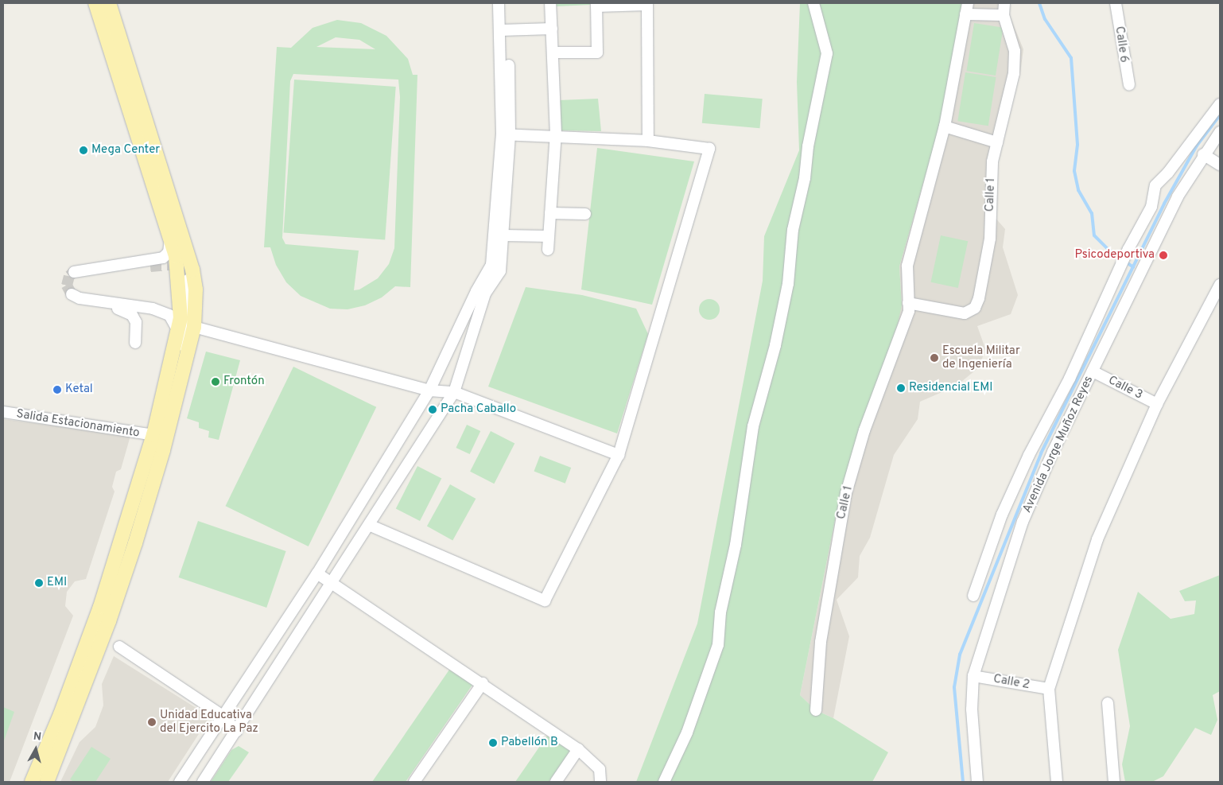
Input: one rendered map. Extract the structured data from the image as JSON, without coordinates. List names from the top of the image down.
{
  "streets": {
    "street": [
      "Calle 6",
      "Calle 1",
      "Calle 3",
      "Salida Estacionamiento",
      "Avenida Jorge Muñoz Reyes",
      "Calle 2"
    ]
  },
  "crossings": [
    ["Calle 3", "Avenida Jorge Muñoz Reyes"],
    ["Avenida Jorge Muñoz Reyes", "Calle 2"]
  ],
  "places": [
    "Mega Center",
    "Psicodeportiva",
    "Escuela Militar de Ingeniería",
    "Frontón",
    "Residencial EMI",
    "Ketal",
    "Pacha Caballo",
    "EMI",
    "Unidad Educativa del Ejercito La Paz",
    "Pabellón B"
  ],
  "north": "top"
}
